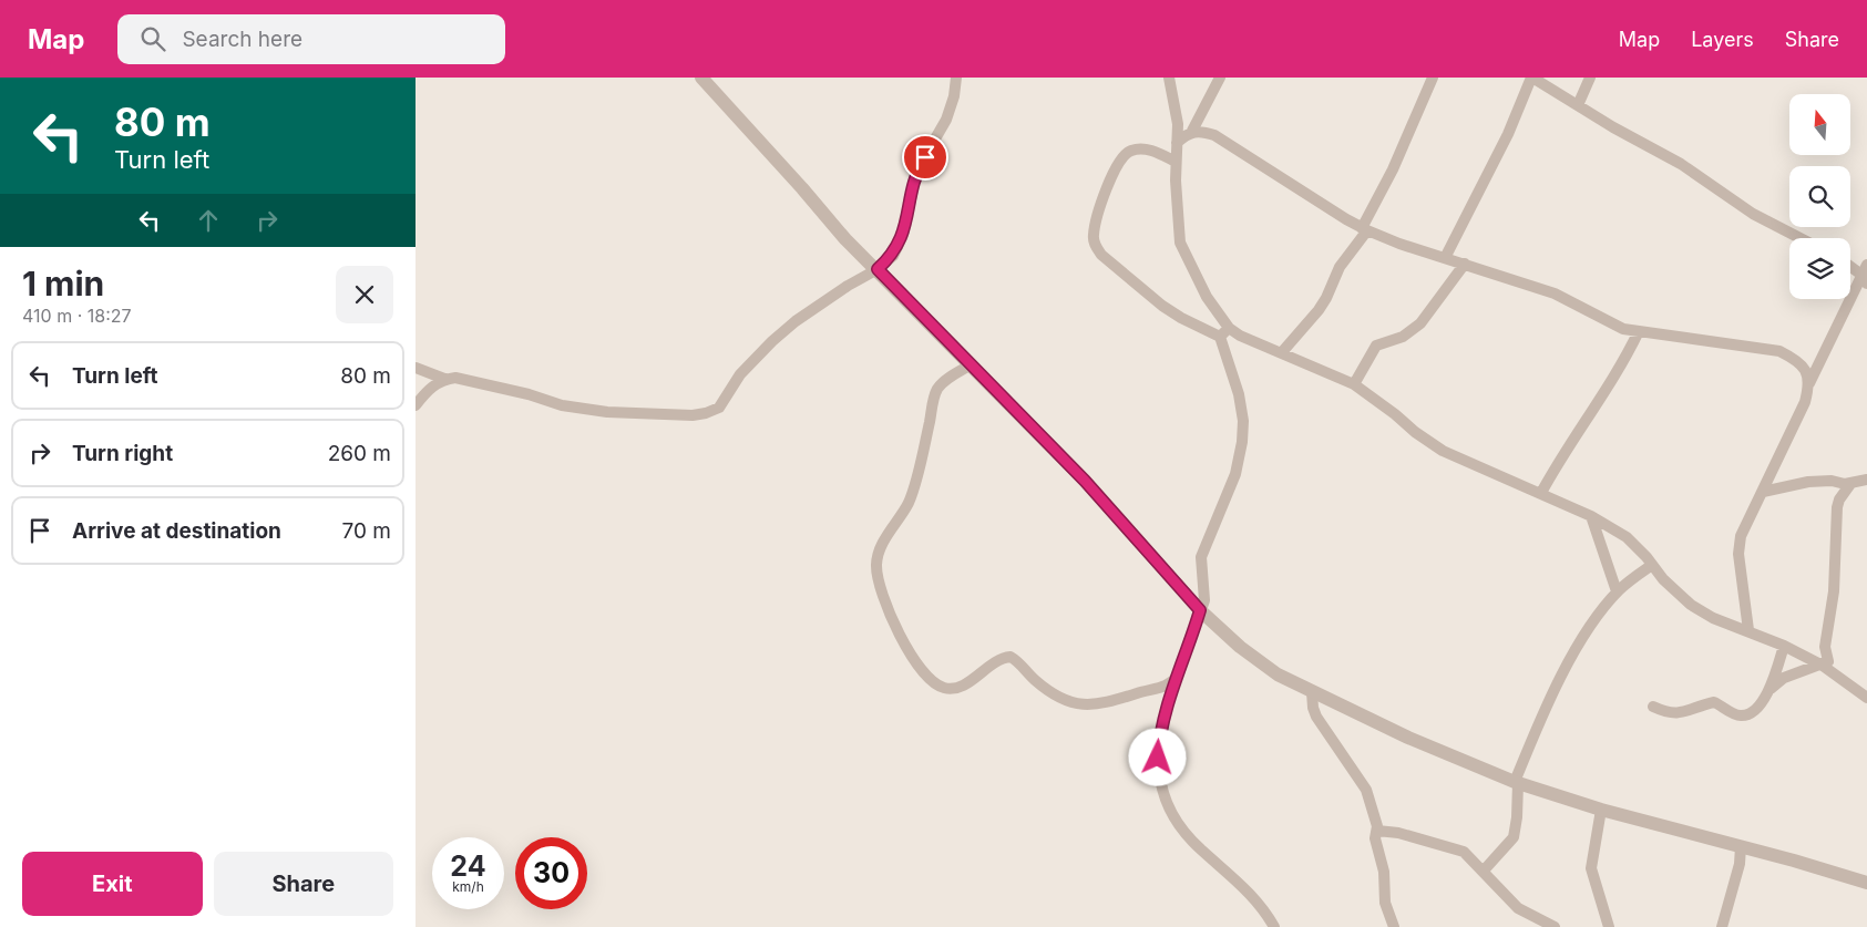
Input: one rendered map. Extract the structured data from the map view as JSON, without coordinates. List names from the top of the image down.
{
  "north": "top",
  "page": {
    "header": "Map",
    "search": "Search here",
    "nav": ["Map", "Layers", "Share"],
    "turn": ["80 m", "Turn left"],
    "heading": ["1 min", "410 m · 18:27"],
    "list": [
      {
        "name": "Turn left",
        "value": "80 m"
      },
      {
        "name": "Turn right",
        "value": "260 m"
      },
      {
        "name": "Arrive at destination",
        "value": "70 m"
      }
    ],
    "speed": "24 km/h",
    "limit": "30",
    "buttons": ["Exit", "Share"]
  }
}
